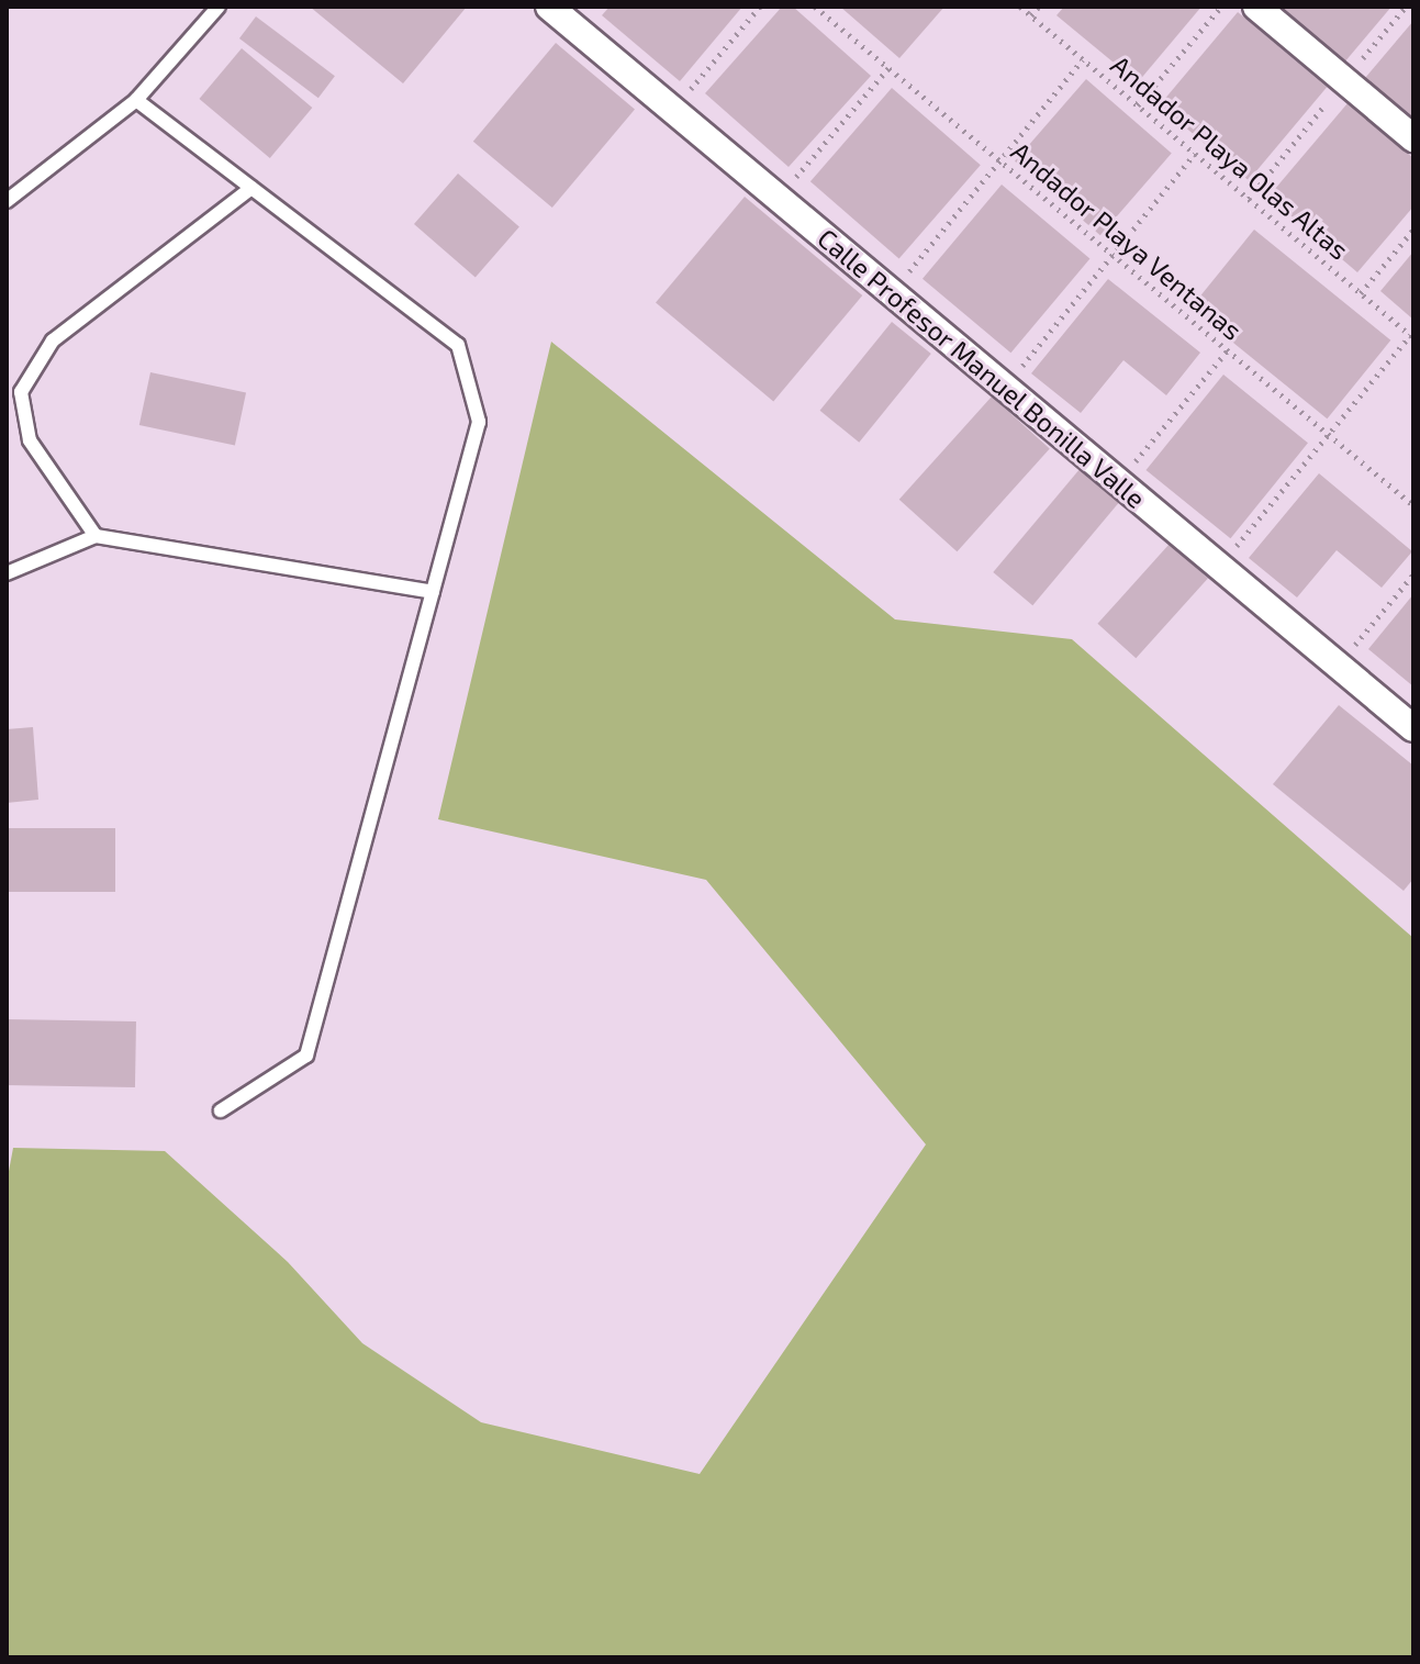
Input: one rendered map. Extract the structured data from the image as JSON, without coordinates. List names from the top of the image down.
{
  "streets": {
    "street": ["Calle Profesor Manuel Bonilla Valle"],
    "path": ["Andador Playa Olas Altas", "Andador Playa Ventanas"]
  }
}
